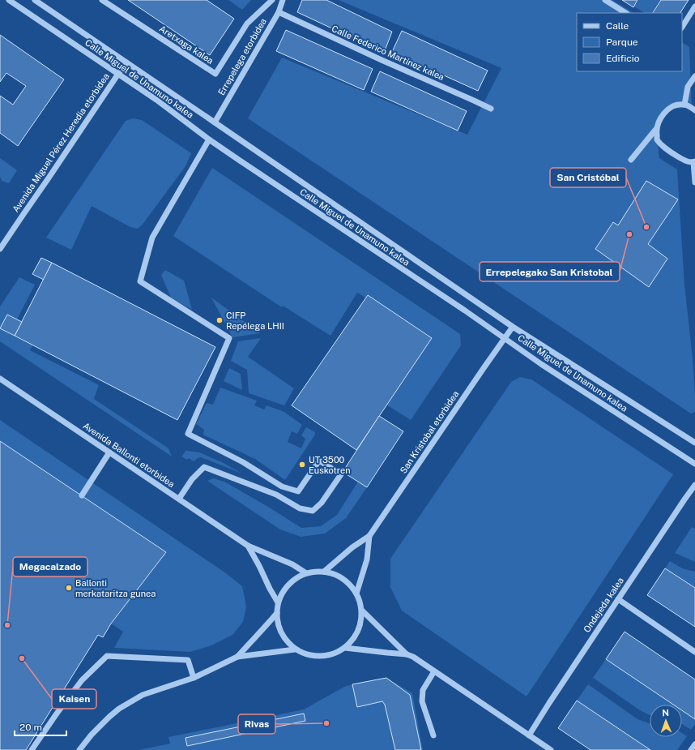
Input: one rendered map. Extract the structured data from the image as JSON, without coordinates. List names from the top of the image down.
{
  "streets": {
    "street": [
      "Aretxaga kalea",
      "Calle Federico Martínez kalea",
      "Errepelega etorbidea",
      "Calle Miguel de Unamuno kalea",
      "Avenida Miguel Pérez Heredia etorbidea",
      "San Kristobal etorbidea",
      "Avenida Ballonti etorbidea",
      "Ondejeda kalea"
    ]
  },
  "crossings": [
    ["Calle Federico Martínez kalea", "Errepelega etorbidea"],
    ["Errepelega etorbidea", "Calle Miguel de Unamuno kalea"],
    ["Calle Miguel de Unamuno kalea", "Avenida Miguel Pérez Heredia etorbidea"],
    ["Calle Miguel de Unamuno kalea", "San Kristobal etorbidea"],
    ["San Kristobal etorbidea", "Avenida Ballonti etorbidea"]
  ],
  "places": [
    "San Cristóbal",
    "Errepelegako San Kristobal",
    "CIFP Repélega LHII",
    "UT 3500 Euskotren",
    "Ballonti merkataritza gunea",
    "Megacalzado",
    "Kaisen",
    "Rivas"
  ],
  "legend": ["Calle", "Parque", "Edificio"],
  "scale_bar": "20 m",
  "north": "top"
}
